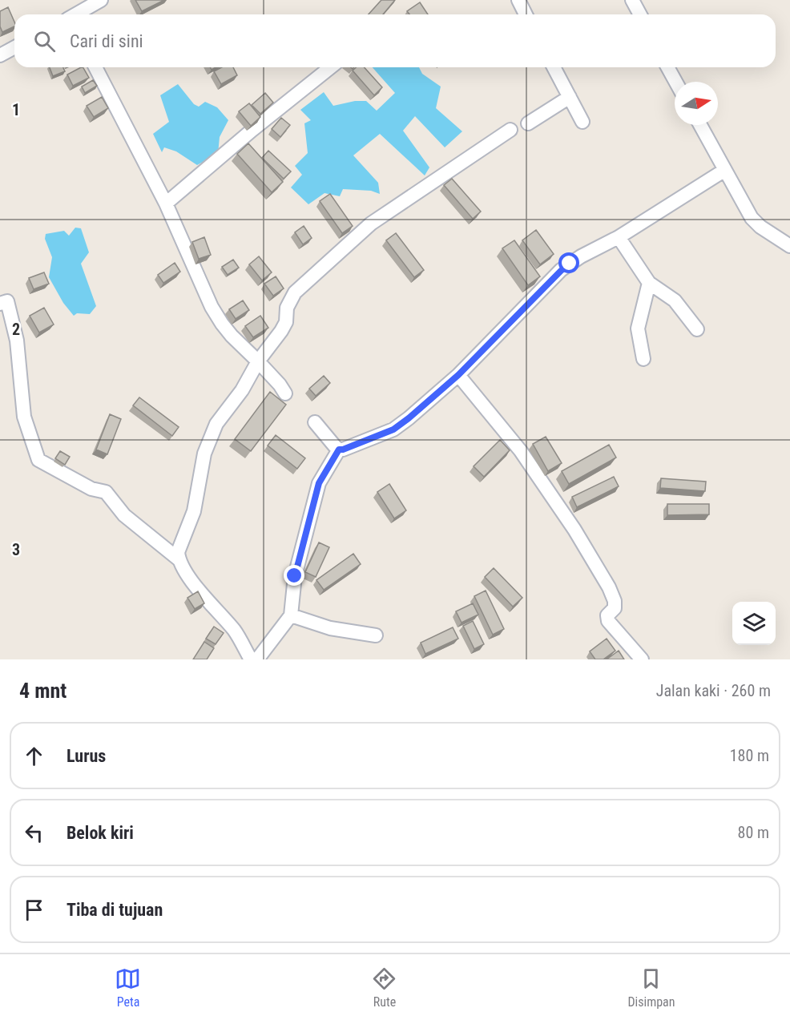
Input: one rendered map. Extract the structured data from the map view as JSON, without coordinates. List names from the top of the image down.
{
  "north": "right",
  "page": {
    "search": "Cari di sini",
    "heading": ["4 mnt", "Jalan kaki · 260 m"],
    "list": [
      ["Lurus", "180 m"],
      ["Belok kiri", "80 m"],
      "Tiba di tujuan"
    ],
    "nav": ["Peta", "Rute", "Disimpan"]
  },
  "grid": {
    "rows": ["1", "2", "3"]
  }
}
